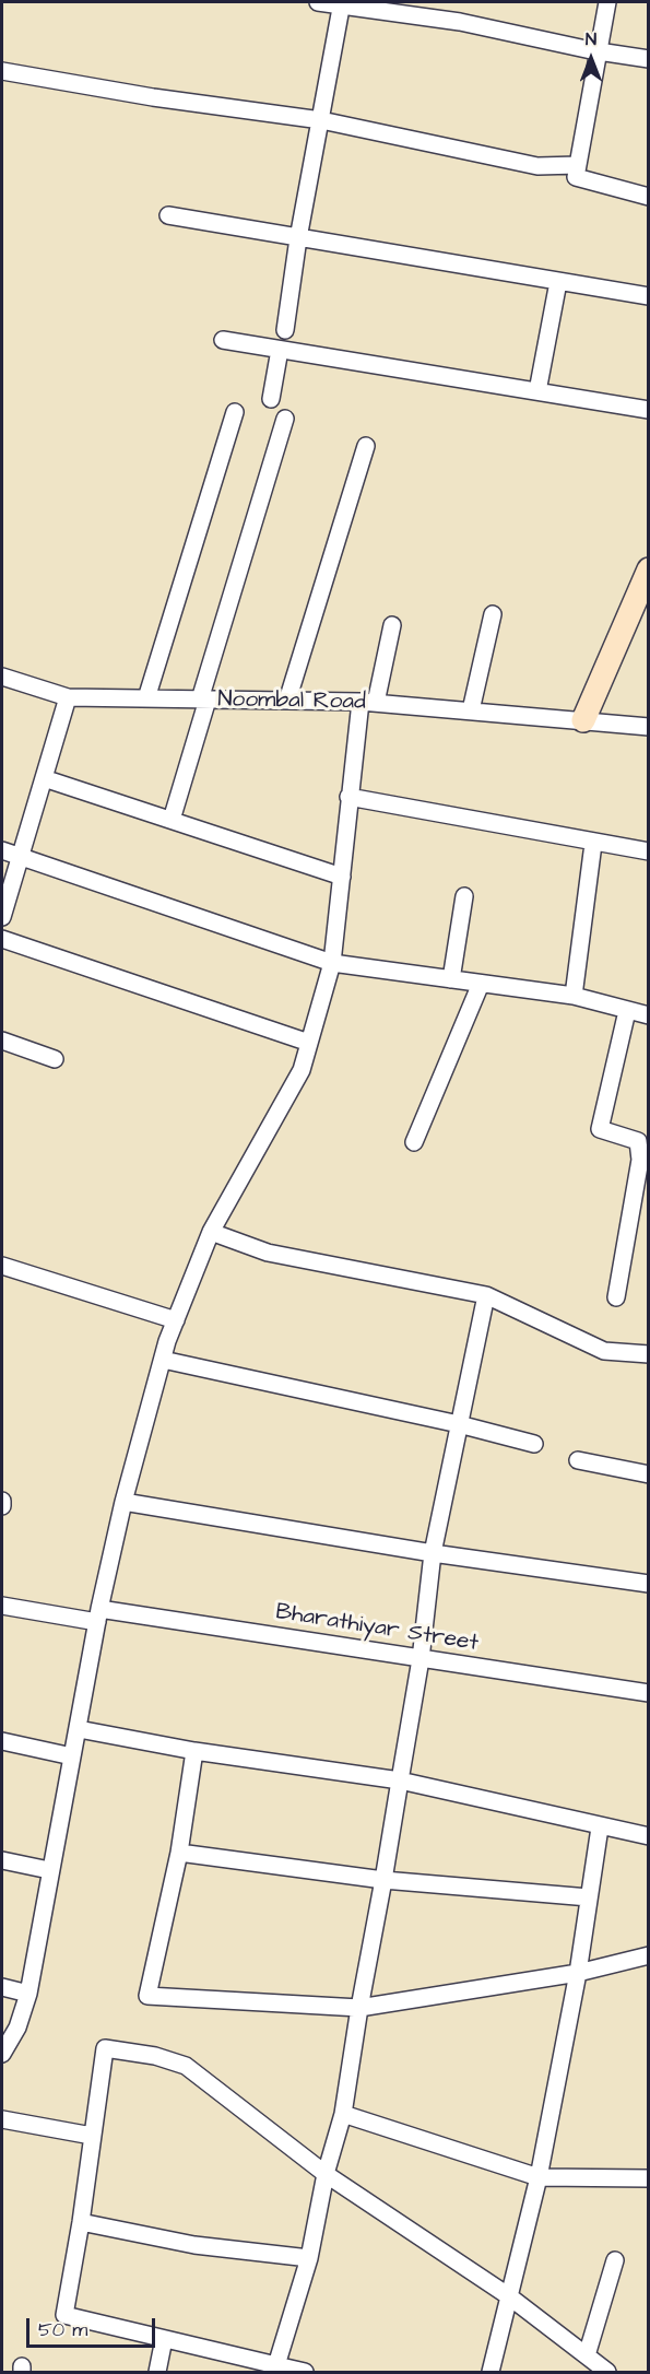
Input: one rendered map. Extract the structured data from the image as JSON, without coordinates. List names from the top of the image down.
{
  "streets": {
    "street": ["Noombal Road", "Bharathiyar Street"]
  },
  "scale_bar": "50 m",
  "north": "top"
}
